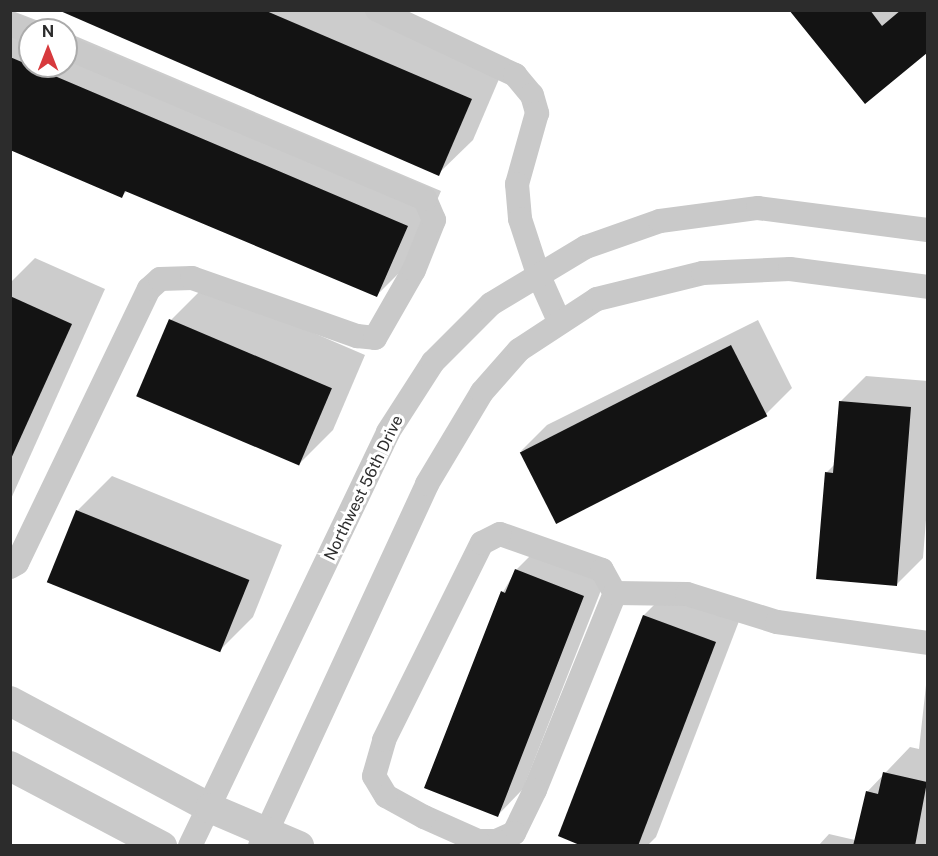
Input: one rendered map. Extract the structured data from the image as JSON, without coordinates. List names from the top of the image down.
{
  "streets": {
    "street": ["Northwest 56th Drive"]
  },
  "north": "top"
}
